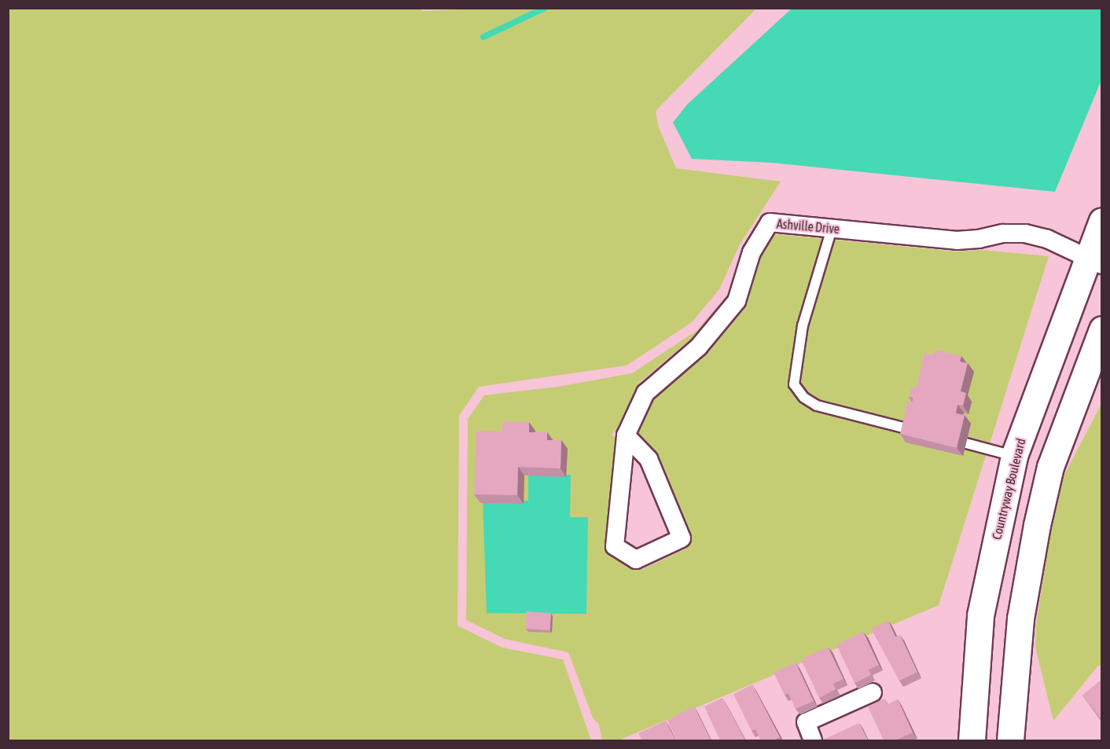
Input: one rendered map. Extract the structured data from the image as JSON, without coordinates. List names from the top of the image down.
{
  "streets": {
    "street": ["Ashville Drive", "Countryway Boulevard"]
  },
  "crossings": [
    ["Ashville Drive", "Countryway Boulevard"]
  ]
}
